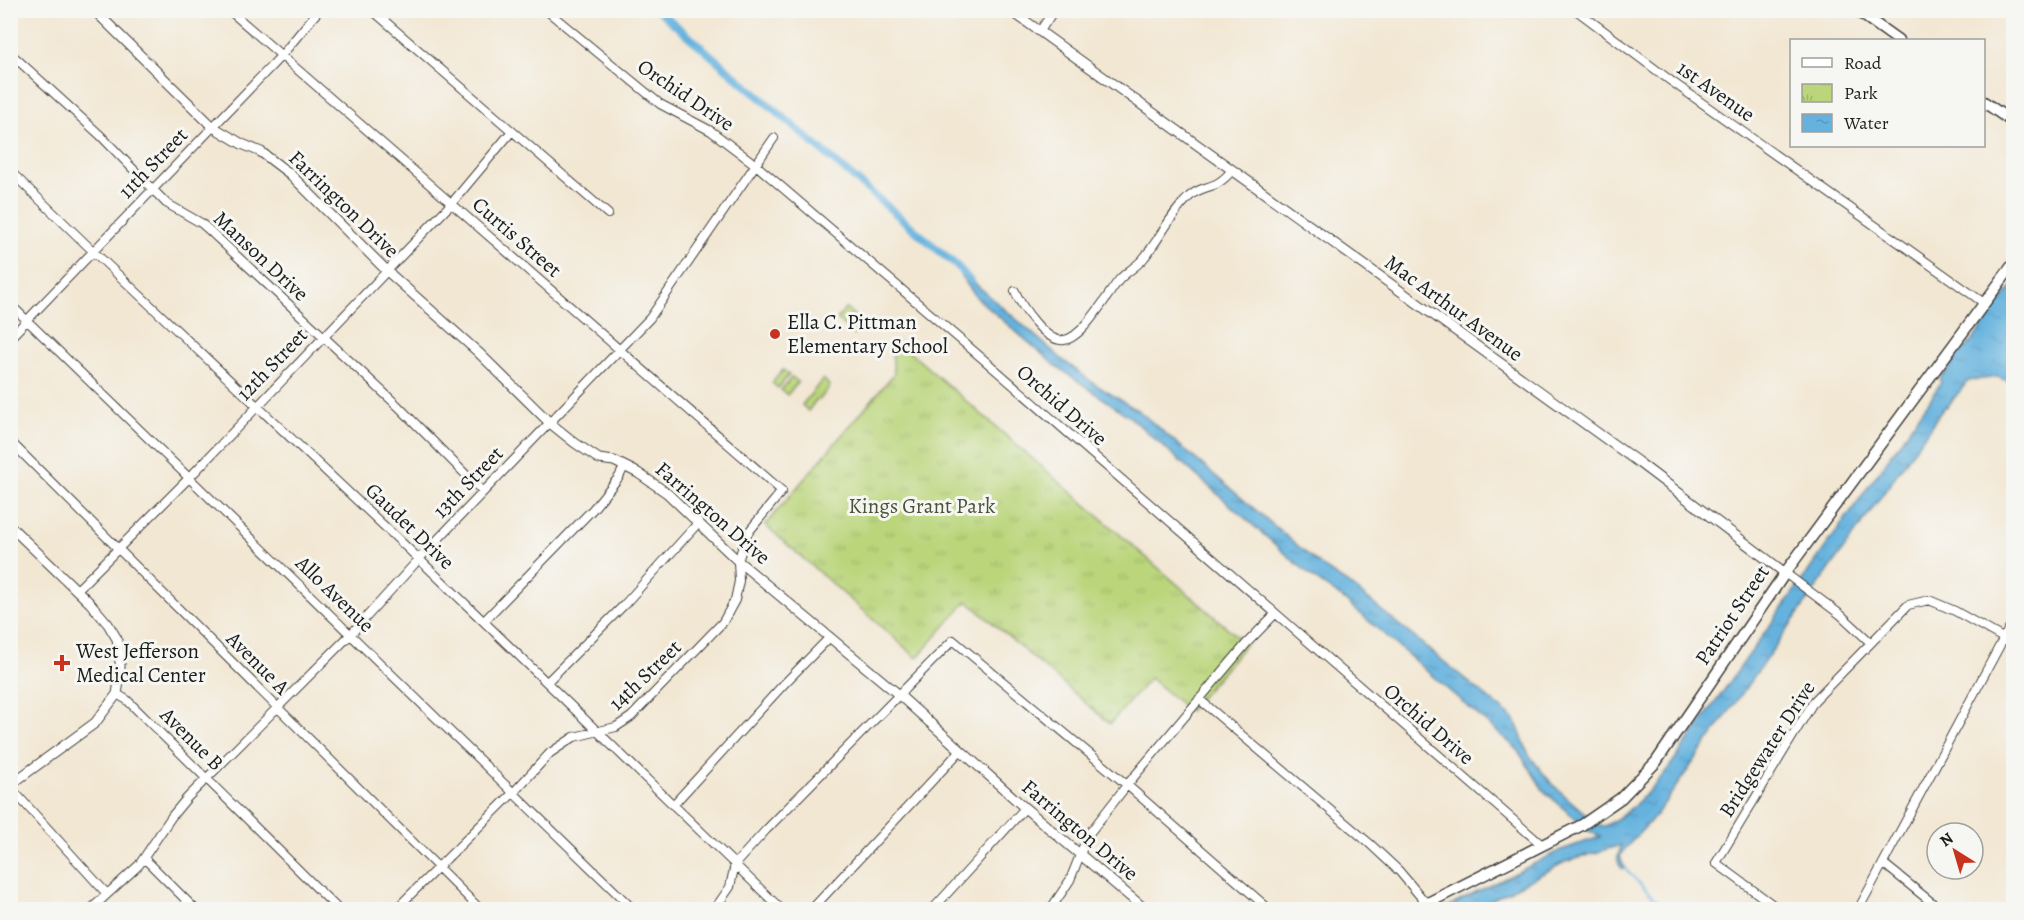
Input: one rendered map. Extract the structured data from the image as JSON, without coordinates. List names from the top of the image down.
{
  "streets": {
    "main road": ["Patriot Street"],
    "street": [
      "1st Avenue",
      "Orchid Drive",
      "11th Street",
      "Farrington Drive",
      "Curtis Street",
      "Manson Drive",
      "Mac Arthur Avenue",
      "12th Street",
      "13th Street",
      "Gaudet Drive",
      "Allo Avenue",
      "Avenue A",
      "14th Street",
      "Avenue B",
      "Bridgewater Drive"
    ]
  },
  "crossings": [
    ["1st Avenue", "Patriot Street"],
    ["Orchid Drive", "13th Street"],
    ["Orchid Drive", "Patriot Street"],
    ["11th Street", "Farrington Drive"],
    ["11th Street", "Curtis Street"],
    ["11th Street", "Manson Drive"],
    ["11th Street", "Gaudet Drive"],
    ["11th Street", "Allo Avenue"],
    ["Farrington Drive", "12th Street"],
    ["Farrington Drive", "13th Street"],
    ["Farrington Drive", "14th Street"],
    ["Curtis Street", "12th Street"],
    ["Curtis Street", "13th Street"],
    ["Curtis Street", "14th Street"],
    ["Manson Drive", "12th Street"],
    ["Manson Drive", "13th Street"],
    ["Mac Arthur Avenue", "Patriot Street"],
    ["Mac Arthur Avenue", "Bridgewater Drive"],
    ["12th Street", "Gaudet Drive"],
    ["12th Street", "Allo Avenue"],
    ["12th Street", "Avenue A"],
    ["13th Street", "Gaudet Drive"],
    ["13th Street", "Allo Avenue"],
    ["13th Street", "Avenue A"],
    ["13th Street", "Avenue B"],
    ["Gaudet Drive", "14th Street"],
    ["Allo Avenue", "14th Street"],
    ["Avenue A", "14th Street"]
  ],
  "parks": ["Kings Grant Park"],
  "places": {
    "other": ["Ella C. Pittman Elementary School"],
    "health": ["West Jefferson Medical Center"]
  },
  "legend": ["Road", "Park", "Water"],
  "north": "top left"
}
